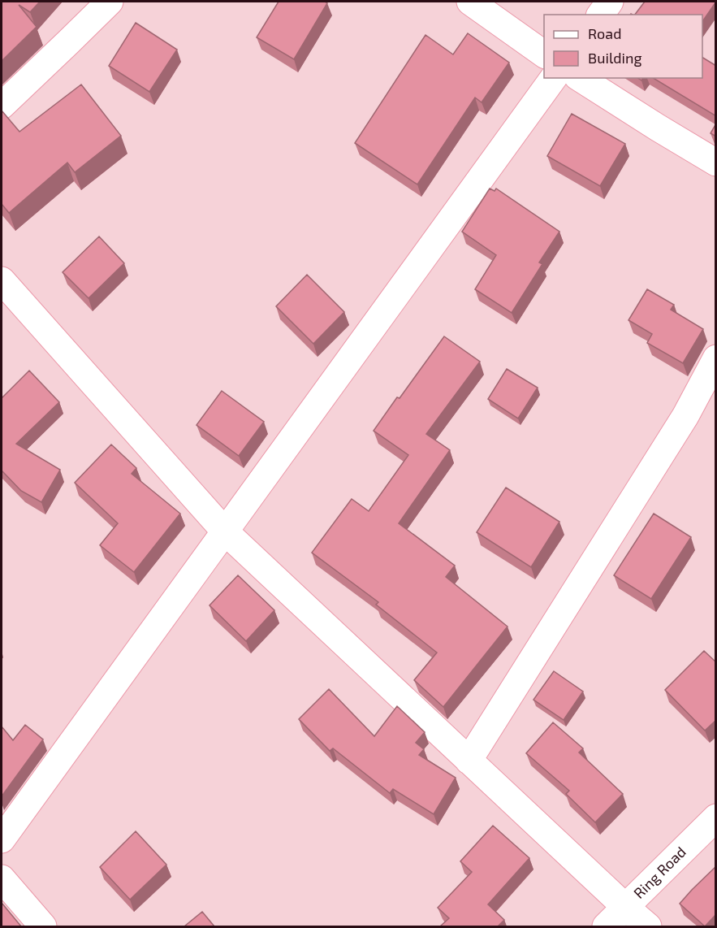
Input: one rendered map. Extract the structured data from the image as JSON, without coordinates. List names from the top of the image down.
{
  "streets": {
    "street": ["Ring Road"]
  },
  "legend": ["Road", "Building"]
}
